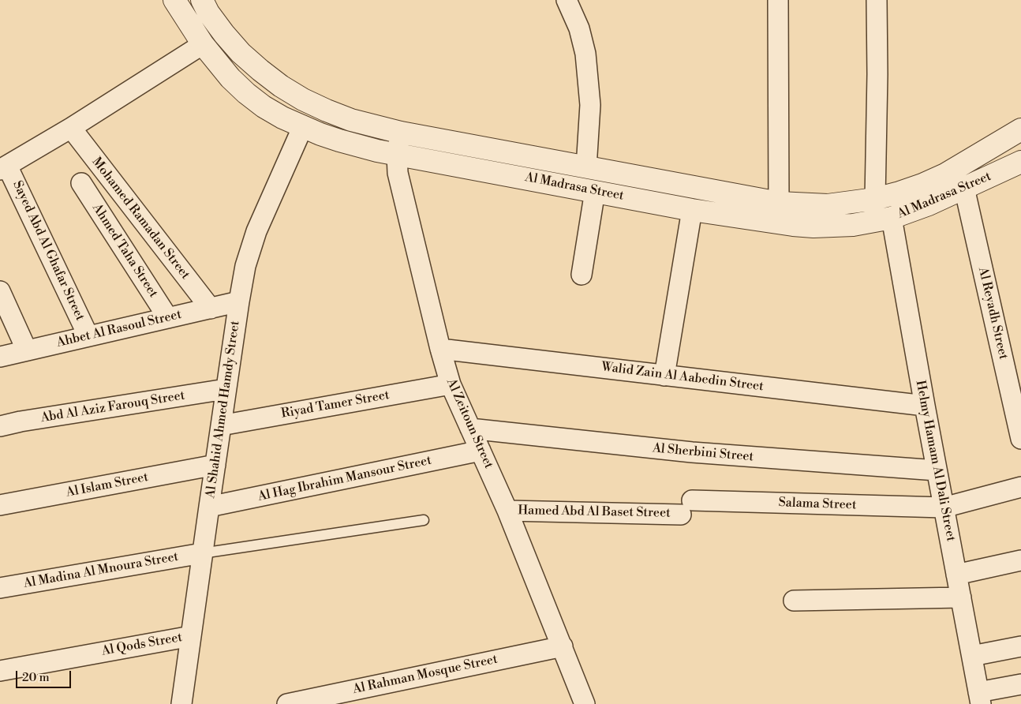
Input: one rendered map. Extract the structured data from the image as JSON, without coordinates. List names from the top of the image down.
{
  "streets": {
    "street": [
      "Al Madrasa Street",
      "Mohamed Ramadan Street",
      "Sayed Abd Al Ghafar Street",
      "Ahmed Taha Street",
      "Al Reyadh Street",
      "Ahbet Al Rasoul Street",
      "Walid Zain Al Aabedin Street",
      "Riyad Tamer Street",
      "Abd Al Aziz Farouq Street",
      "Al Shahid Ahmed Hamdy Street",
      "Al Zeitoun Street",
      "Al Sherbini Street",
      "Helmy Hamam Al Dali Street",
      "Al Hag Ibrahim Mansour Street",
      "Al Islam Street",
      "Salama Street",
      "Hamed Abd Al Baset Street",
      "Al Madina Al Mnoura Street",
      "Al Qods Street",
      "Al Rahman Mosque Street"
    ]
  },
  "crossings": [
    ["Al Madrasa Street", "Al Reyadh Street"],
    ["Al Madrasa Street", "Al Shahid Ahmed Hamdy Street"],
    ["Al Madrasa Street", "Al Zeitoun Street"],
    ["Al Madrasa Street", "Helmy Hamam Al Dali Street"],
    ["Mohamed Ramadan Street", "Ahbet Al Rasoul Street"],
    ["Sayed Abd Al Ghafar Street", "Ahbet Al Rasoul Street"],
    ["Ahmed Taha Street", "Ahbet Al Rasoul Street"],
    ["Ahbet Al Rasoul Street", "Al Shahid Ahmed Hamdy Street"],
    ["Walid Zain Al Aabedin Street", "Al Zeitoun Street"],
    ["Walid Zain Al Aabedin Street", "Helmy Hamam Al Dali Street"],
    ["Riyad Tamer Street", "Al Shahid Ahmed Hamdy Street"],
    ["Riyad Tamer Street", "Al Zeitoun Street"],
    ["Abd Al Aziz Farouq Street", "Al Shahid Ahmed Hamdy Street"],
    ["Al Shahid Ahmed Hamdy Street", "Al Hag Ibrahim Mansour Street"],
    ["Al Shahid Ahmed Hamdy Street", "Al Islam Street"],
    ["Al Shahid Ahmed Hamdy Street", "Al Madina Al Mnoura Street"],
    ["Al Shahid Ahmed Hamdy Street", "Al Qods Street"],
    ["Al Zeitoun Street", "Al Sherbini Street"],
    ["Al Zeitoun Street", "Al Hag Ibrahim Mansour Street"],
    ["Al Zeitoun Street", "Hamed Abd Al Baset Street"],
    ["Al Zeitoun Street", "Al Rahman Mosque Street"],
    ["Al Sherbini Street", "Helmy Hamam Al Dali Street"],
    ["Helmy Hamam Al Dali Street", "Salama Street"],
    ["Salama Street", "Hamed Abd Al Baset Street"]
  ],
  "scale_bar": "20 m"
}
